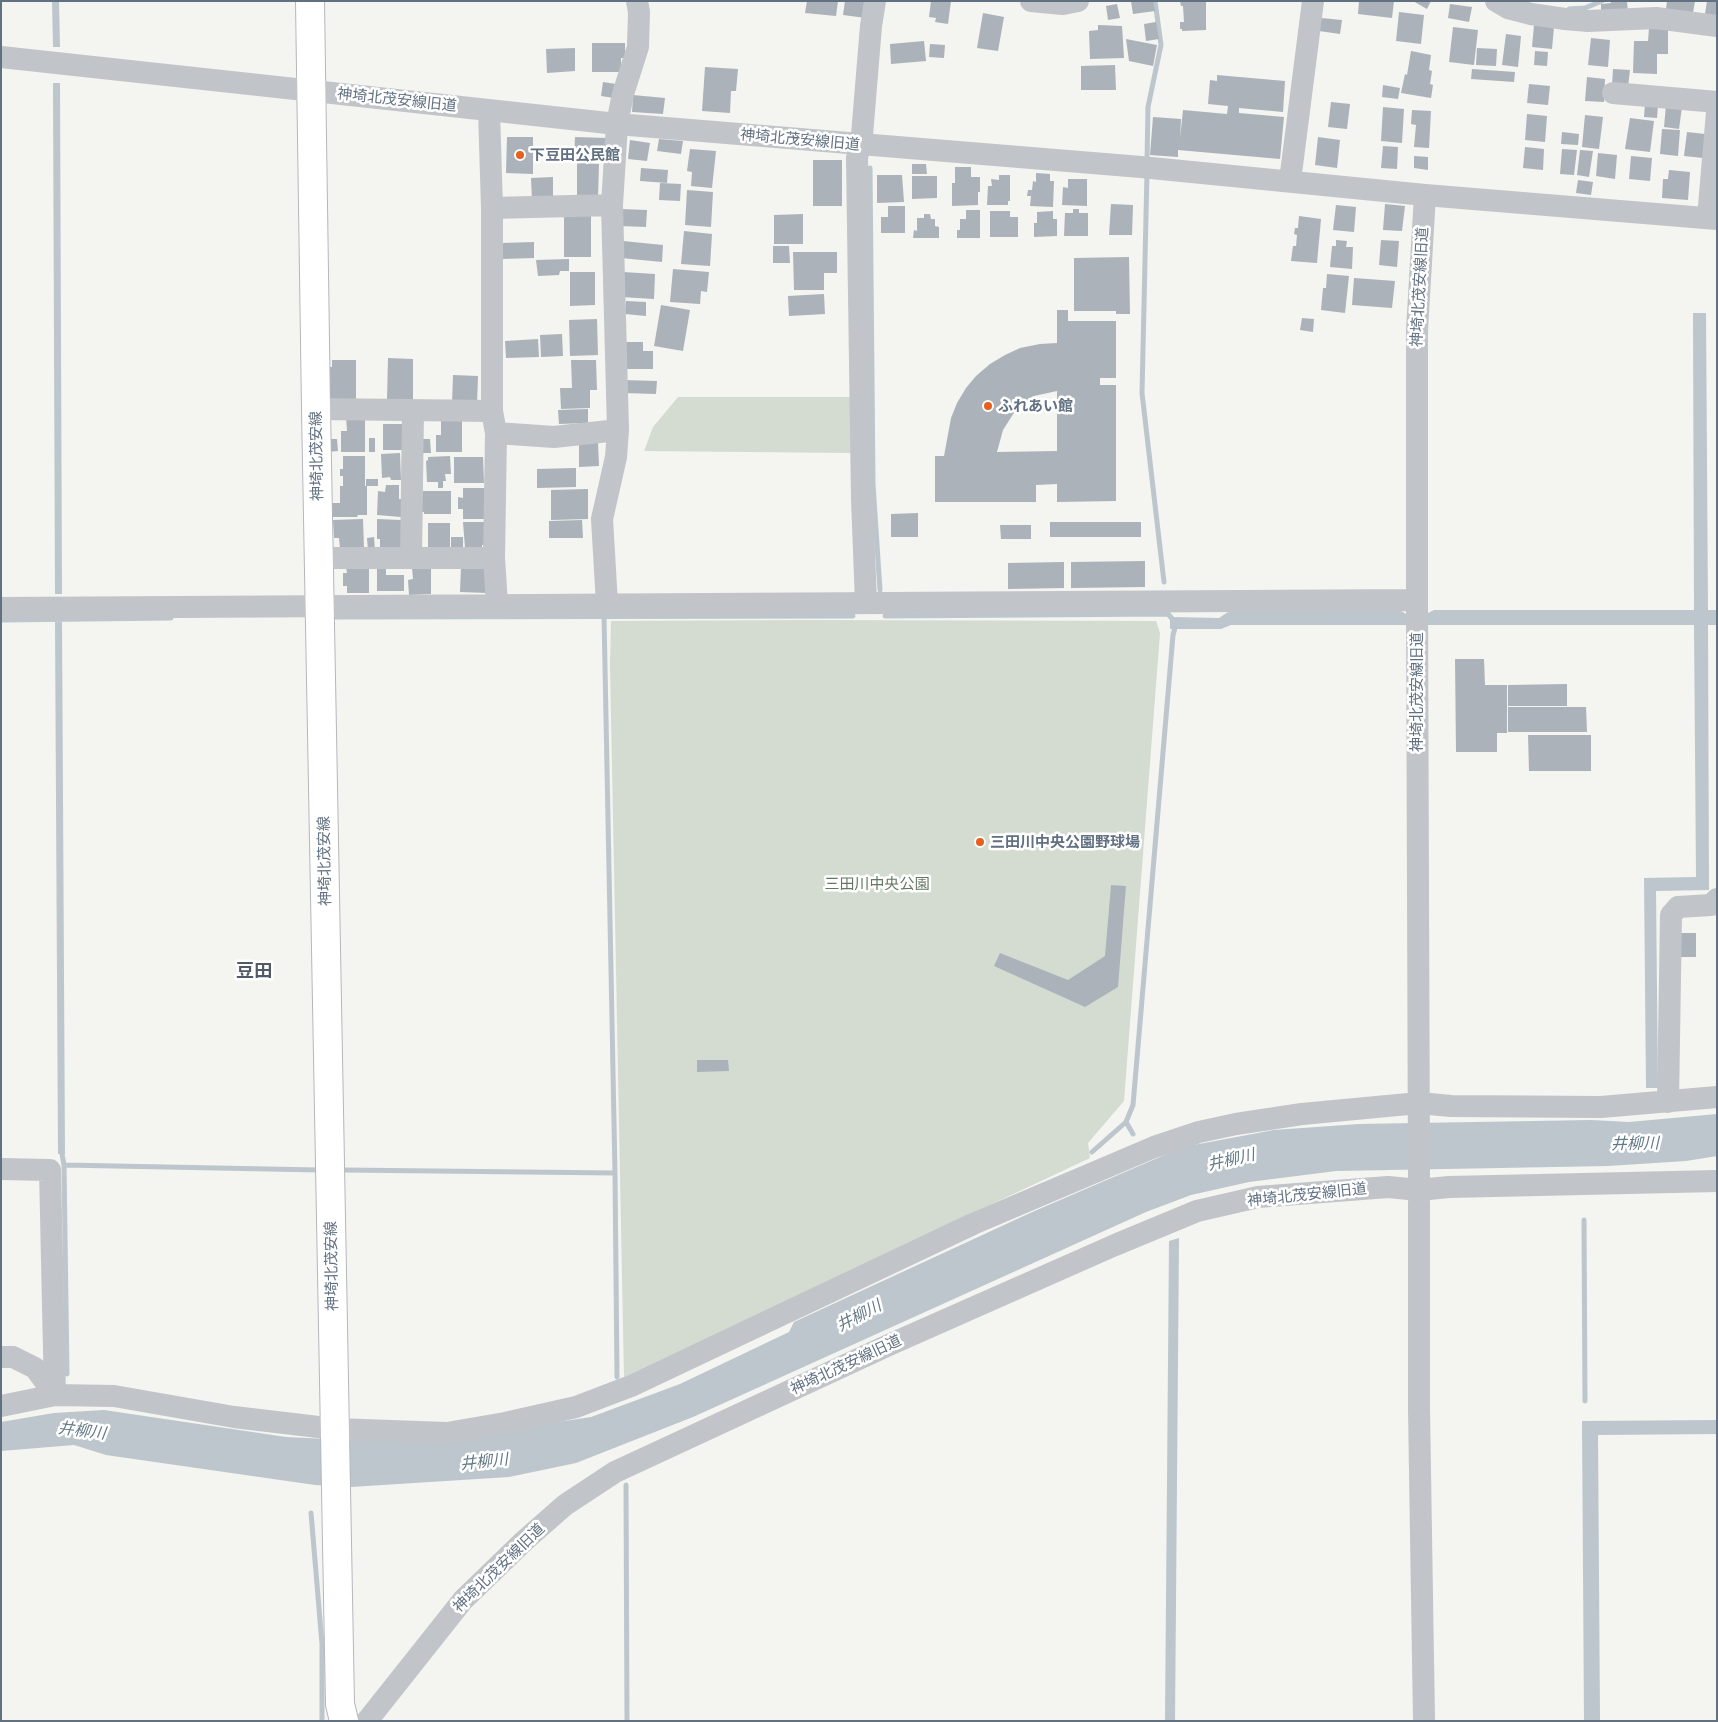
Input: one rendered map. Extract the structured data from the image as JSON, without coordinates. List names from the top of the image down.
{
  "streets": {
    "main road": ["神埼北茂安線"],
    "street": ["神埼北茂安線旧道"]
  },
  "crossings": [
    ["神埼北茂安線旧道", "神埼北茂安線"]
  ],
  "districts": ["豆田"],
  "water": ["井柳川"],
  "parks": ["三田川中央公園"],
  "places": ["下豆田公民館", "ふれあい館", "三田川中央公園野球場"]
}
